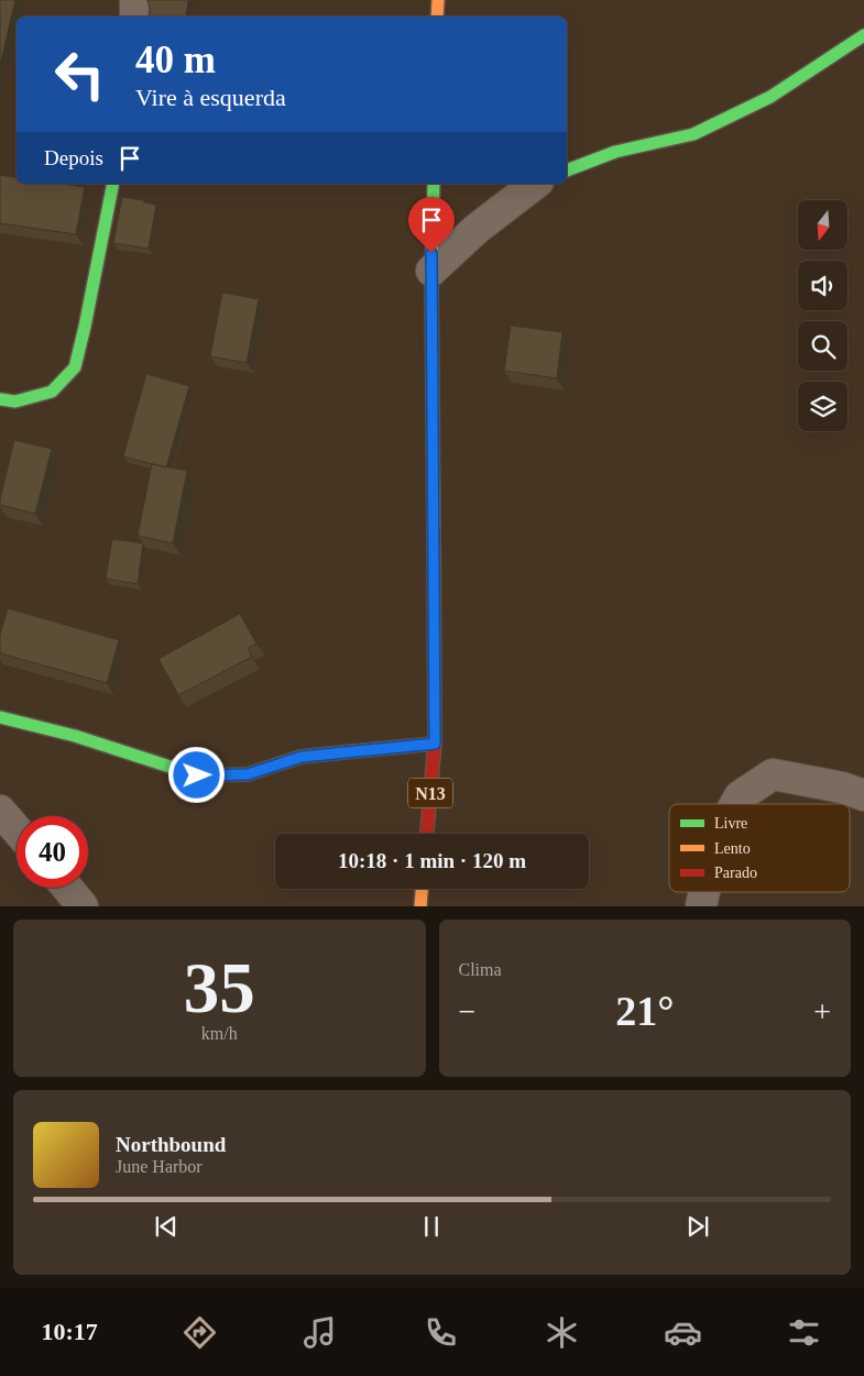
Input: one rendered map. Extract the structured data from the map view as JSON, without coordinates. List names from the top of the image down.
{
  "streets": {
    "street": ["N13"]
  },
  "legend": ["Livre", "Lento", "Parado"],
  "north": "bottom",
  "page": {
    "turn": ["40 m", "Vire à esquerda"],
    "then": "Depois",
    "limit": "40",
    "trip": "10:18 · 1 min · 120 m",
    "tile": [
      ["35", "km/h"],
      "Clima"
    ],
    "heat": ["−", "21°", "+"],
    "song": ["Northbound", "June Harbor"],
    "tabs": "10:17"
  }
}
